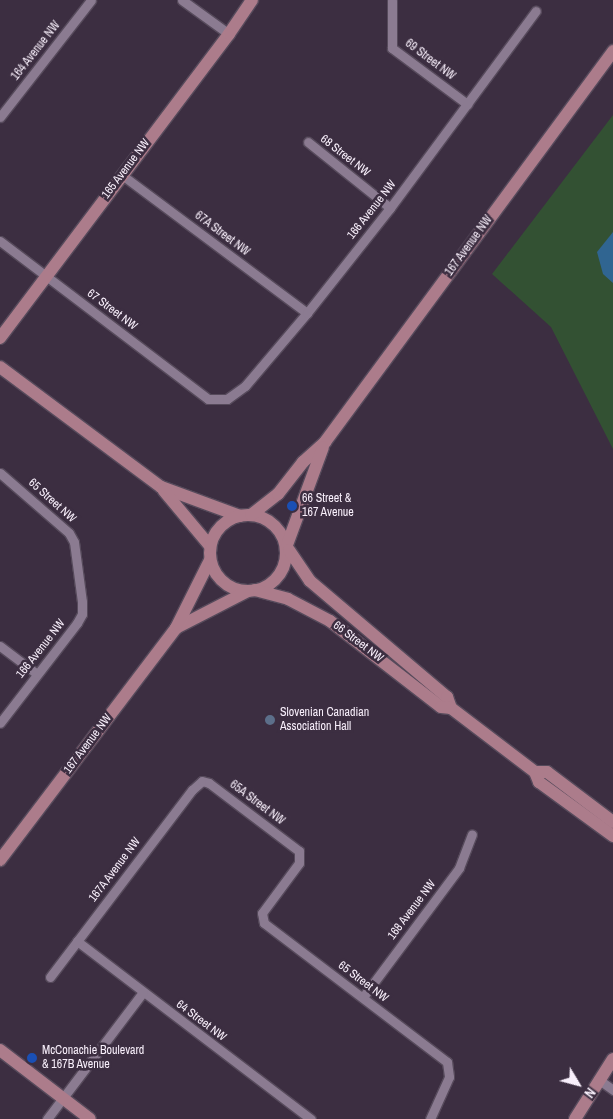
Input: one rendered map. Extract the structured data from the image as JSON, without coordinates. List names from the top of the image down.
{
  "streets": {
    "main road": ["165 Avenue NW", "167 Avenue NW", "66 Street NW"],
    "street": [
      "164 Avenue NW",
      "69 Street NW",
      "68 Street NW",
      "166 Avenue NW",
      "67A Street NW",
      "67 Street NW",
      "65 Street NW",
      "65A Street NW",
      "167A Avenue NW",
      "168 Avenue NW",
      "64 Street NW"
    ]
  },
  "crossings": [
    ["69 Street NW", "166 Avenue NW"],
    ["68 Street NW", "166 Avenue NW"],
    ["165 Avenue NW", "67A Street NW"],
    ["165 Avenue NW", "67 Street NW"],
    ["166 Avenue NW", "67A Street NW"],
    ["166 Avenue NW", "67 Street NW"],
    ["166 Avenue NW", "65 Street NW"],
    ["167 Avenue NW", "66 Street NW"],
    ["65 Street NW", "65A Street NW"],
    ["65 Street NW", "168 Avenue NW"],
    ["65A Street NW", "167A Avenue NW"],
    ["167A Avenue NW", "64 Street NW"]
  ],
  "places": ["66 Street & 167 Avenue", "Slovenian Canadian Association Hall", "McConachie Boulevard & 167B Avenue"],
  "north": "bottom right"
}
